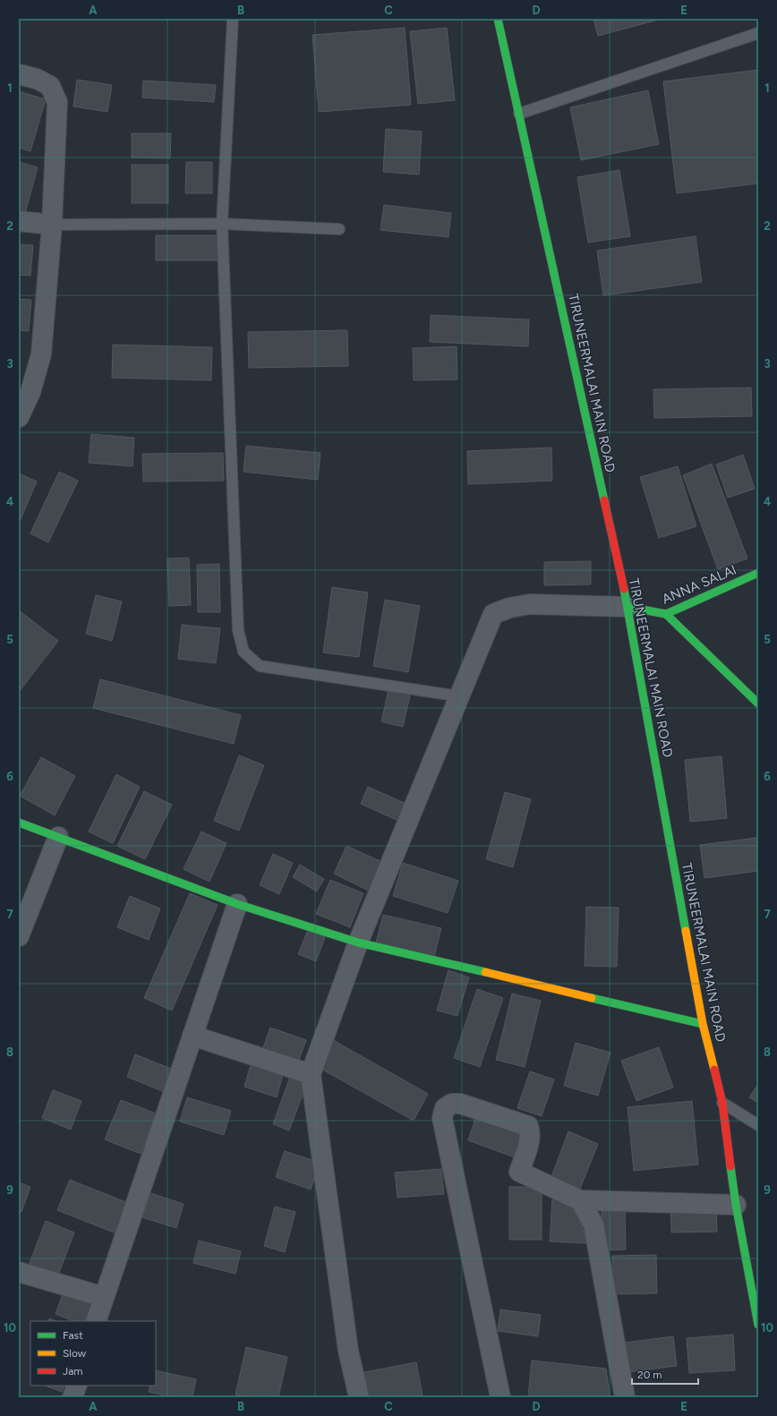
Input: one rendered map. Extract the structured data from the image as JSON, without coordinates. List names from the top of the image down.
{
  "streets": {
    "main road": ["TIRUNEERMALAI MAIN ROAD", "ANNA SALAI"]
  },
  "crossings": [
    ["TIRUNEERMALAI MAIN ROAD", "ANNA SALAI"]
  ],
  "legend": ["Fast", "Slow", "Jam"],
  "scale_bar": "20 m",
  "grid": {
    "columns": [
      "A",
      "B",
      "C",
      "D",
      "E"
    ],
    "rows": [
      "1",
      "2",
      "3",
      "4",
      "5",
      "6",
      "7",
      "8",
      "9",
      "10"
    ]
  }
}
